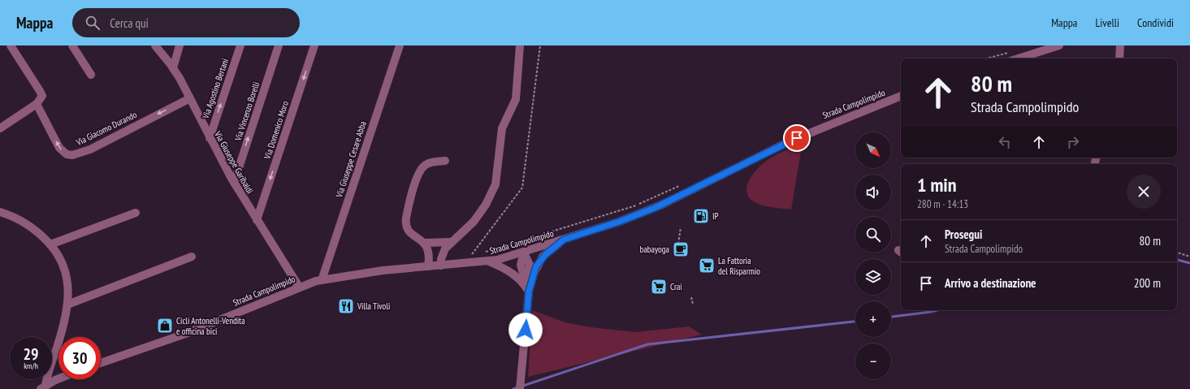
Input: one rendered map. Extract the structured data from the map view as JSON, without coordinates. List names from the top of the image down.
{
  "streets": {
    "street": [
      "Via Agostino Bertani",
      "Strada Campolimpido",
      "Via Vincenzo Borelli",
      "Via Giacomo Durando",
      "Via Domenico Moro",
      "Via Giuseppe Cesare Abba",
      "Via Giuseppe Garibaldi"
    ]
  },
  "crossings": [
    ["Via Agostino Bertani", "Via Giuseppe Garibaldi"],
    ["Strada Campolimpido", "Via Giuseppe Cesare Abba"],
    ["Strada Campolimpido", "Via Giuseppe Garibaldi"],
    ["Via Vincenzo Borelli", "Via Giuseppe Garibaldi"],
    ["Via Giacomo Durando", "Via Giuseppe Garibaldi"],
    ["Via Domenico Moro", "Via Giuseppe Garibaldi"]
  ],
  "one_way": ["Via Agostino Bertani", "Via Vincenzo Borelli", "Via Domenico Moro"],
  "places": {
    "fuel station": ["IP"],
    "cafe": ["babayoga"],
    "supermarket": ["La Fattoria del Risparmio", "Crai"],
    "restaurant": ["Villa Tivoli"],
    "shop": ["Cicli Antonelli-Vendita e officina bici"]
  },
  "north": "bottom right",
  "page": {
    "header": "Mappa",
    "search": "Cerca qui",
    "nav": ["Mappa", "Livelli", "Condividi"],
    "turn": ["80 m", "Strada Campolimpido"],
    "map_buttons": ["+", "−"],
    "heading": ["1 min", "280 m · 14:13"],
    "list": [
      {
        "name": "Prosegui",
        "note": "Strada Campolimpido",
        "value": "80 m"
      },
      {
        "name": "Arrivo a destinazione",
        "value": "200 m"
      }
    ],
    "speed": "29 km/h",
    "limit": "30"
  }
}
